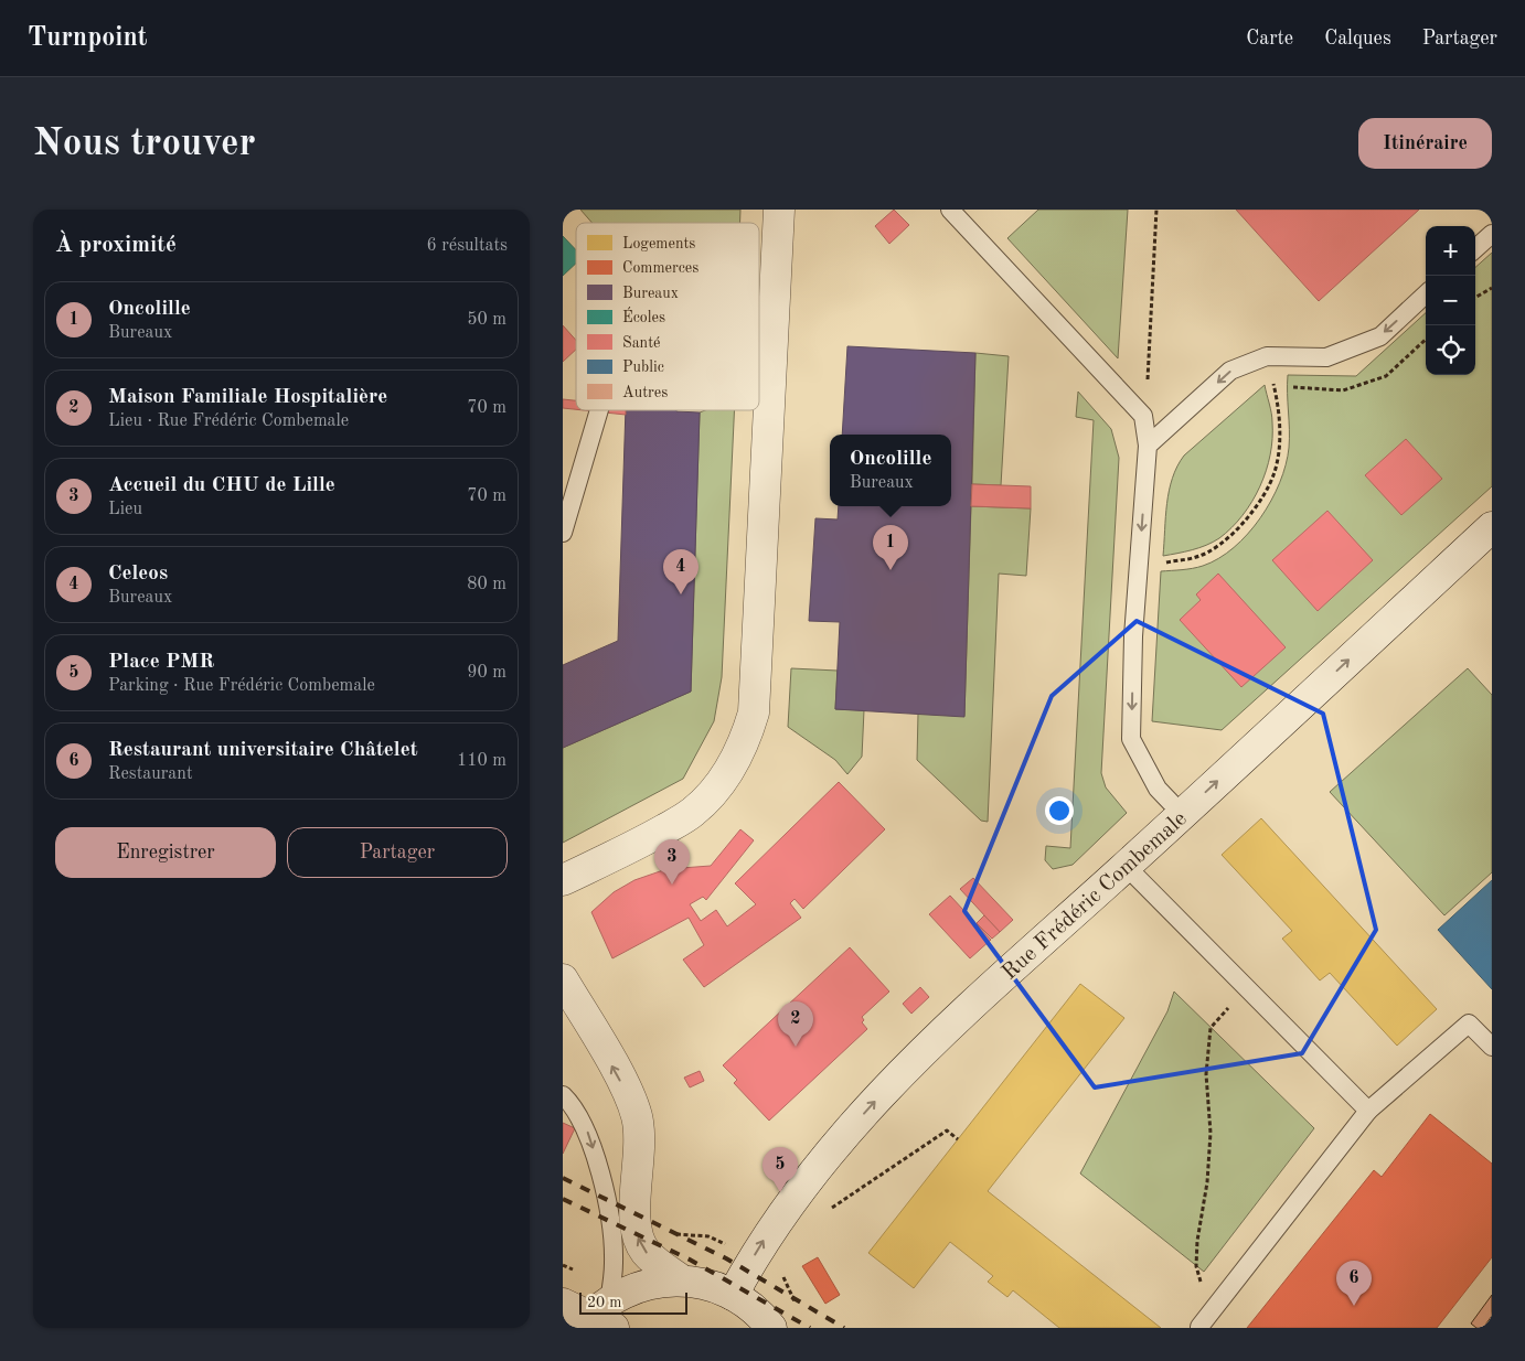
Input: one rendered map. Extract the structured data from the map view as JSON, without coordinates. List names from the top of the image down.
{
  "streets": {
    "street": ["Rue Frédéric Combemale"]
  },
  "one_way": ["Rue Frédéric Combemale"],
  "legend": [
    "Logements",
    "Commerces",
    "Bureaux",
    "Écoles",
    "Santé",
    "Public",
    "Autres"
  ],
  "scale_bar": "20 m",
  "page": {
    "header": "Turnpoint",
    "nav": ["Carte", "Calques", "Partager"],
    "buttons": [
      "Itinéraire",
      ["Enregistrer", "Partager"]
    ],
    "title": "Nous trouver",
    "heading": ["À proximité", "6 résultats"],
    "map_buttons": ["+", "−"],
    "list": [
      {
        "mark": "1",
        "name": "Oncolille",
        "note": "Bureaux",
        "value": "50 m"
      },
      {
        "mark": "2",
        "name": "Maison Familiale Hospitalière",
        "note": "Lieu · Rue Frédéric Combemale",
        "value": "70 m"
      },
      {
        "mark": "3",
        "name": "Accueil du CHU de Lille",
        "note": "Lieu",
        "value": "70 m"
      },
      {
        "mark": "4",
        "name": "Celeos",
        "note": "Bureaux",
        "value": "80 m"
      },
      {
        "mark": "5",
        "name": "Place PMR",
        "note": "Parking · Rue Frédéric Combemale",
        "value": "90 m"
      },
      {
        "mark": "6",
        "name": "Restaurant universitaire Châtelet",
        "note": "Restaurant",
        "value": "110 m"
      }
    ],
    "popup": ["Oncolille", "Bureaux"],
    "pins": [
      "1",
      "4",
      "3",
      "2",
      "5",
      "6"
    ],
    "scale": "20 m"
  }
}
